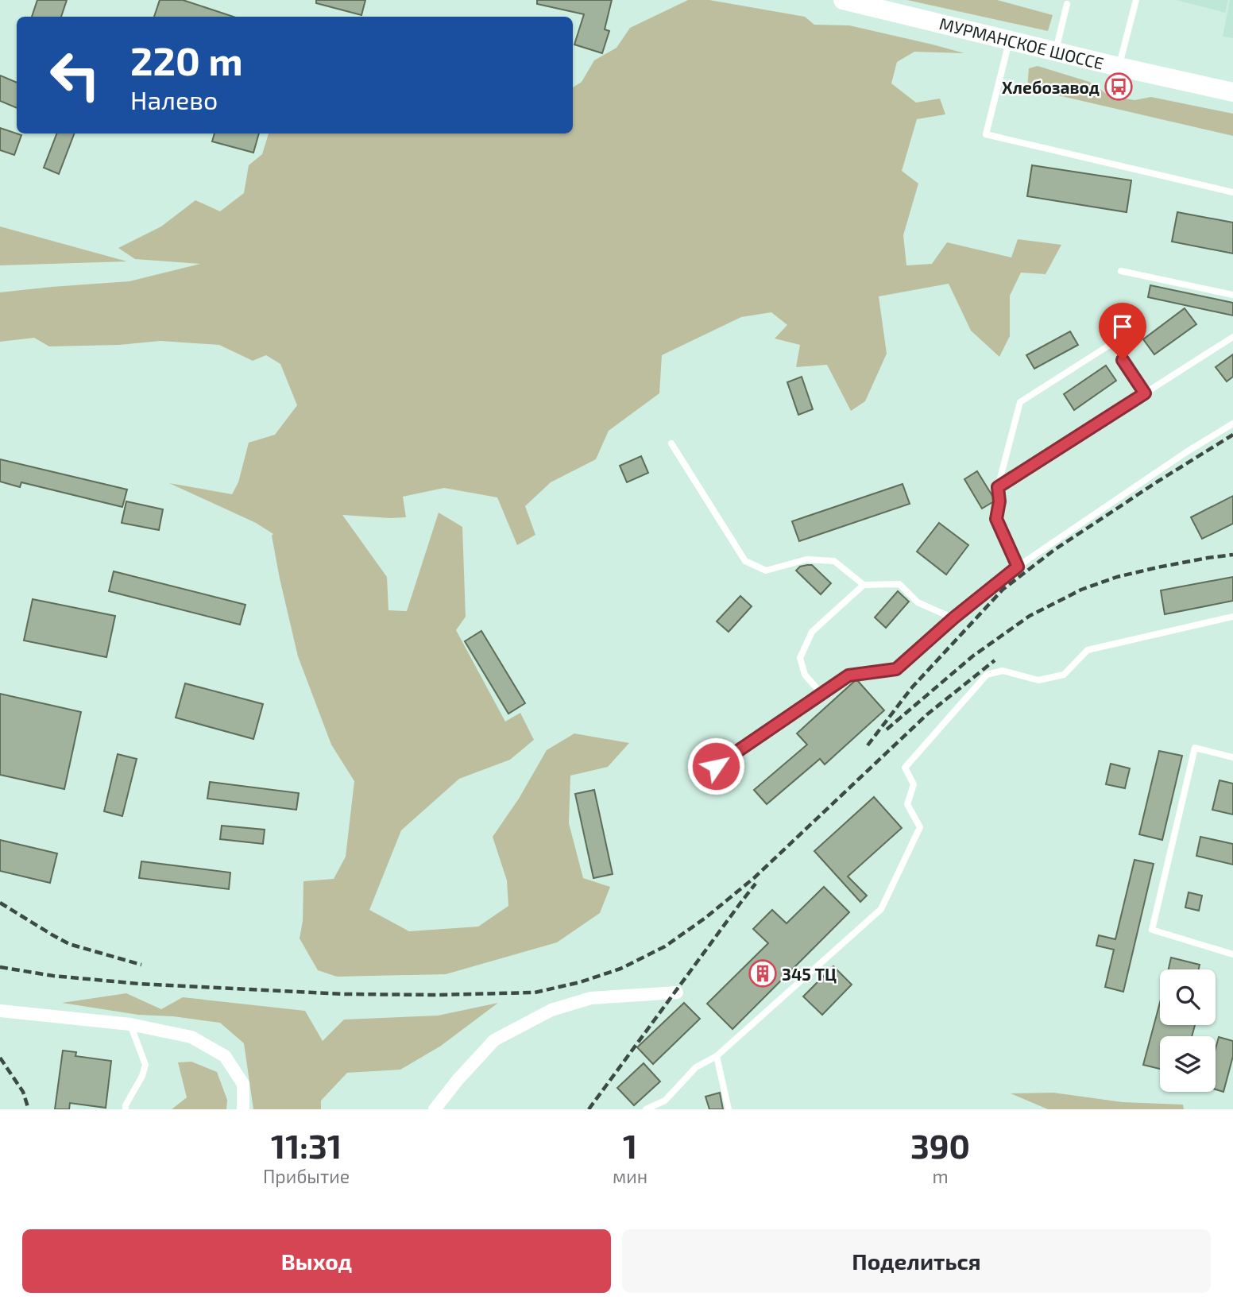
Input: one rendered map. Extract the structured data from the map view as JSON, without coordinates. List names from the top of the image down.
{
  "streets": {
    "main road": ["МУРМАНСКОЕ ШОССЕ"]
  },
  "places": {
    "bus stop": ["Хлебозавод"],
    "building": ["345 ТЦ"]
  },
  "page": {
    "turn": ["220 m", "Налево"],
    "eta": [
      "11:31",
      "Прибытие",
      "1",
      "мин",
      "390",
      "m"
    ],
    "buttons": ["Выход", "Поделиться"]
  }
}
